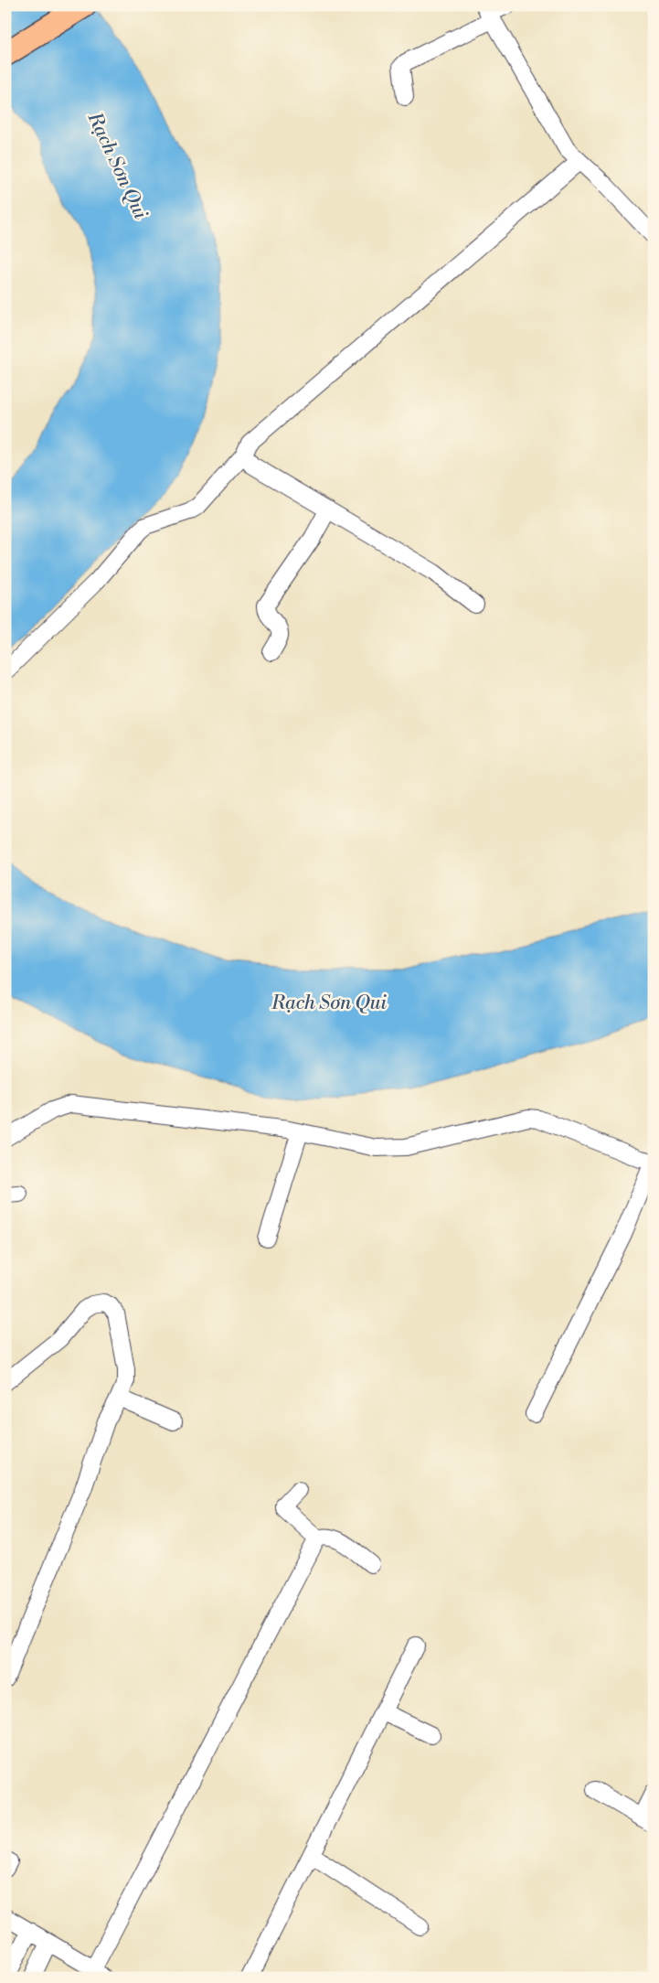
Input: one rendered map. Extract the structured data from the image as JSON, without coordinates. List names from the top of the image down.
{
  "water": ["Rạch Sơn Qui"]
}
